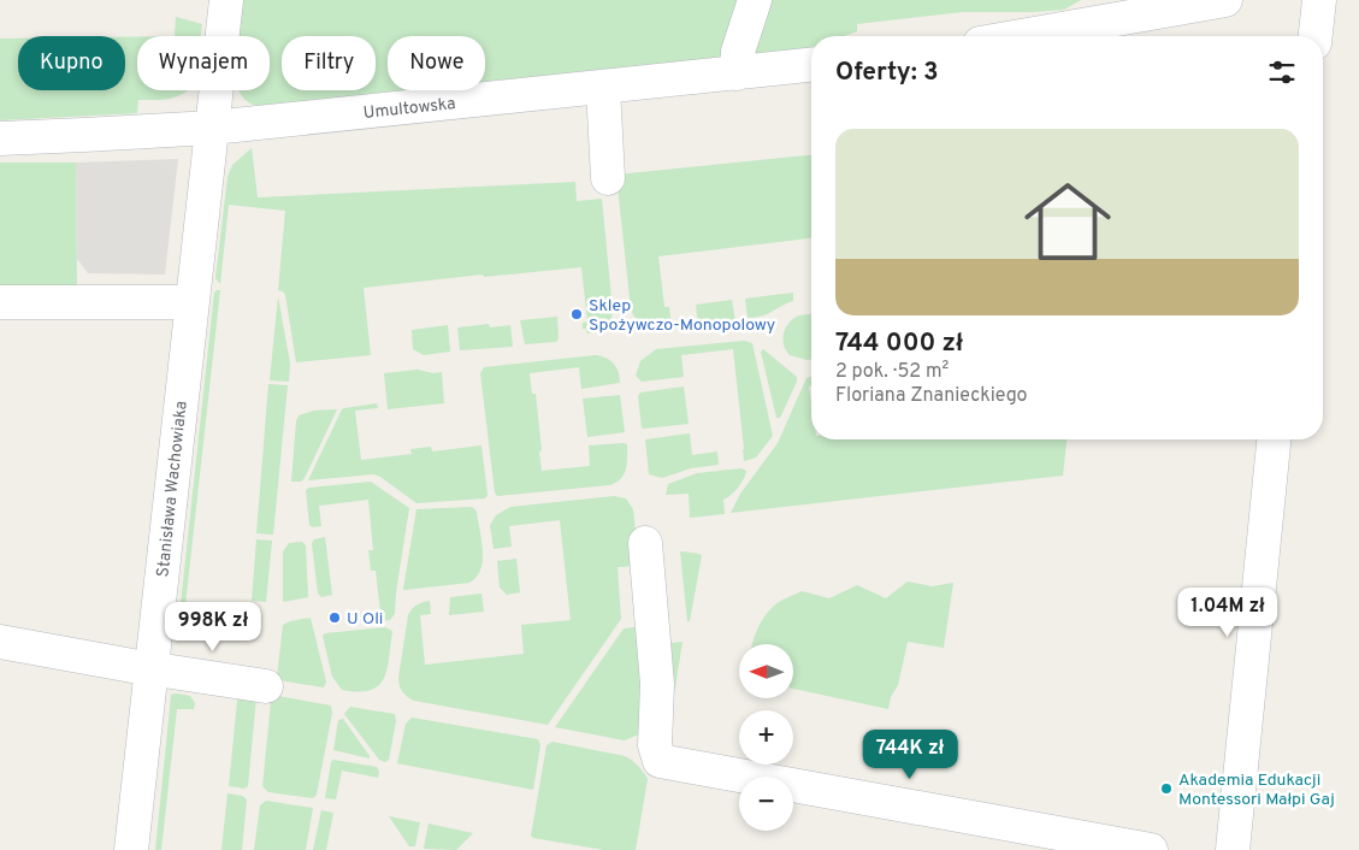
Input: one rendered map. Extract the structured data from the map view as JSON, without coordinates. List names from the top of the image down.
{
  "streets": {
    "street": ["Umultowska", "Stanisława Wachowiaka"]
  },
  "crossings": [
    ["Umultowska", "Stanisława Wachowiaka"]
  ],
  "places": ["Sklep Spożywczo-Monopolowy", "U Oli", "Akademia Edukacji Montessori Małpi Gaj"],
  "north": "left",
  "page": {
    "chip": [
      "Kupno",
      "Wynajem",
      "Filtry",
      "Nowe"
    ],
    "heading": "Oferty: 3",
    "list": [
      {
        "name": "744 000 zł",
        "note": "2 pok. · 52 m² · Floriana Znanieckiego"
      }
    ],
    "price": ["1.04M zł", "998K zł", "744K zł"],
    "map_buttons": ["+", "−"]
  }
}
